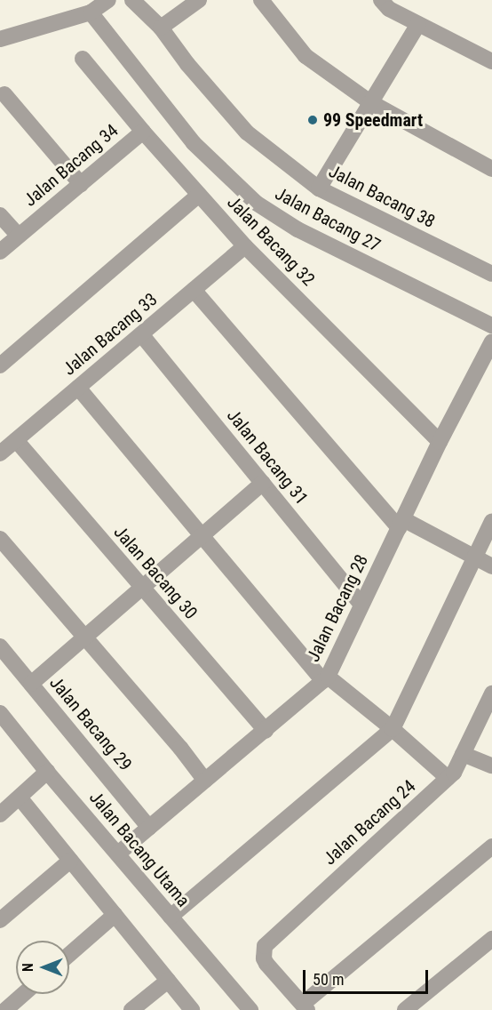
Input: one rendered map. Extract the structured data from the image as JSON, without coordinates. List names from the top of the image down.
{
  "streets": {
    "street": [
      "Jalan Bacang 34",
      "Jalan Bacang 38",
      "Jalan Bacang 27",
      "Jalan Bacang 32",
      "Jalan Bacang 33",
      "Jalan Bacang 31",
      "Jalan Bacang 30",
      "Jalan Bacang 28",
      "Jalan Bacang 29",
      "Jalan Bacang 24",
      "Jalan Bacang Utama"
    ]
  },
  "crossings": [
    ["Jalan Bacang 34", "Jalan Bacang 32"],
    ["Jalan Bacang 32", "Jalan Bacang 33"],
    ["Jalan Bacang 32", "Jalan Bacang 28"],
    ["Jalan Bacang 33", "Jalan Bacang 31"],
    ["Jalan Bacang 33", "Jalan Bacang 30"],
    ["Jalan Bacang 31", "Jalan Bacang 28"],
    ["Jalan Bacang 30", "Jalan Bacang 28"],
    ["Jalan Bacang 28", "Jalan Bacang 29"],
    ["Jalan Bacang 28", "Jalan Bacang Utama"]
  ],
  "places": ["99 Speedmart"],
  "scale_bar": "50 m",
  "north": "left"
}
